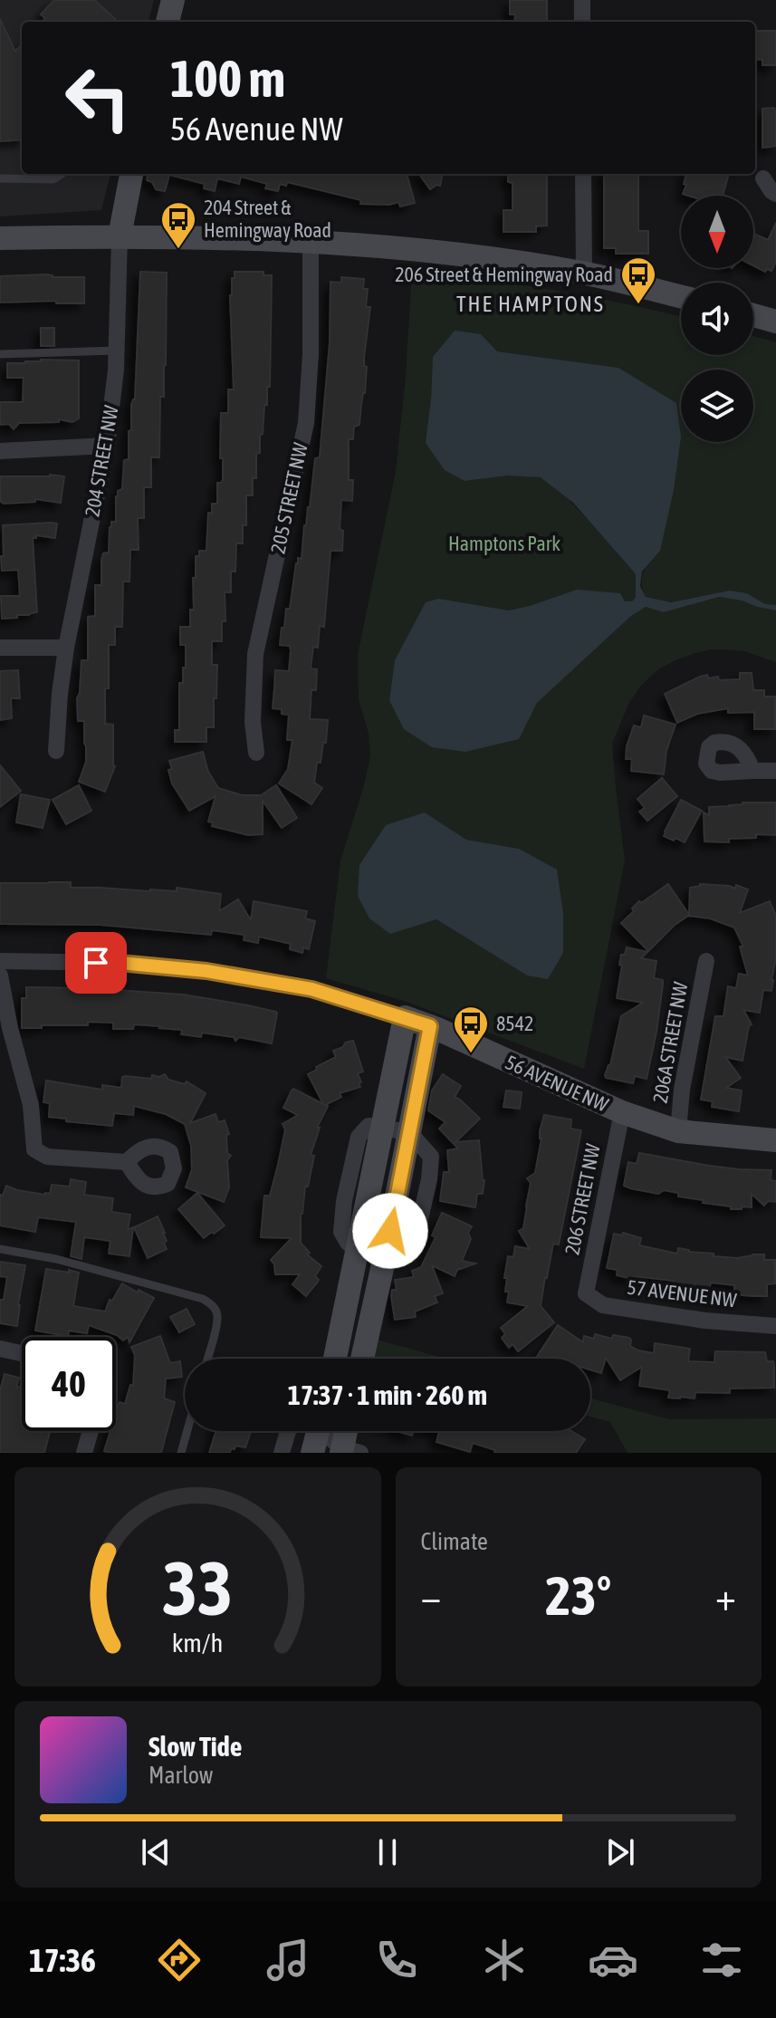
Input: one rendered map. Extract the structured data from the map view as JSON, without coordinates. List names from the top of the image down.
{
  "streets": {
    "street": [
      "204 STREET NW",
      "205 STREET NW",
      "206A STREET NW",
      "56 AVENUE NW",
      "206 STREET NW",
      "57 AVENUE NW"
    ]
  },
  "crossings": [
    ["206A STREET NW", "56 AVENUE NW"],
    ["56 AVENUE NW", "206 STREET NW"],
    ["206 STREET NW", "57 AVENUE NW"]
  ],
  "districts": ["THE HAMPTONS"],
  "parks": ["Hamptons Park"],
  "places": {
    "bus stop": ["204 Street & Hemingway Road", "206 Street & Hemingway Road", "8542"]
  },
  "north": "bottom",
  "page": {
    "turn": ["100 m", "56 Avenue NW"],
    "limit": "40",
    "trip": "17:37 · 1 min · 260 m",
    "tile": "Climate",
    "heat": ["−", "23°", "+"],
    "song": ["Slow Tide", "Marlow"],
    "tabs": "17:36",
    "gauge": ["33", "km/h"]
  }
}
